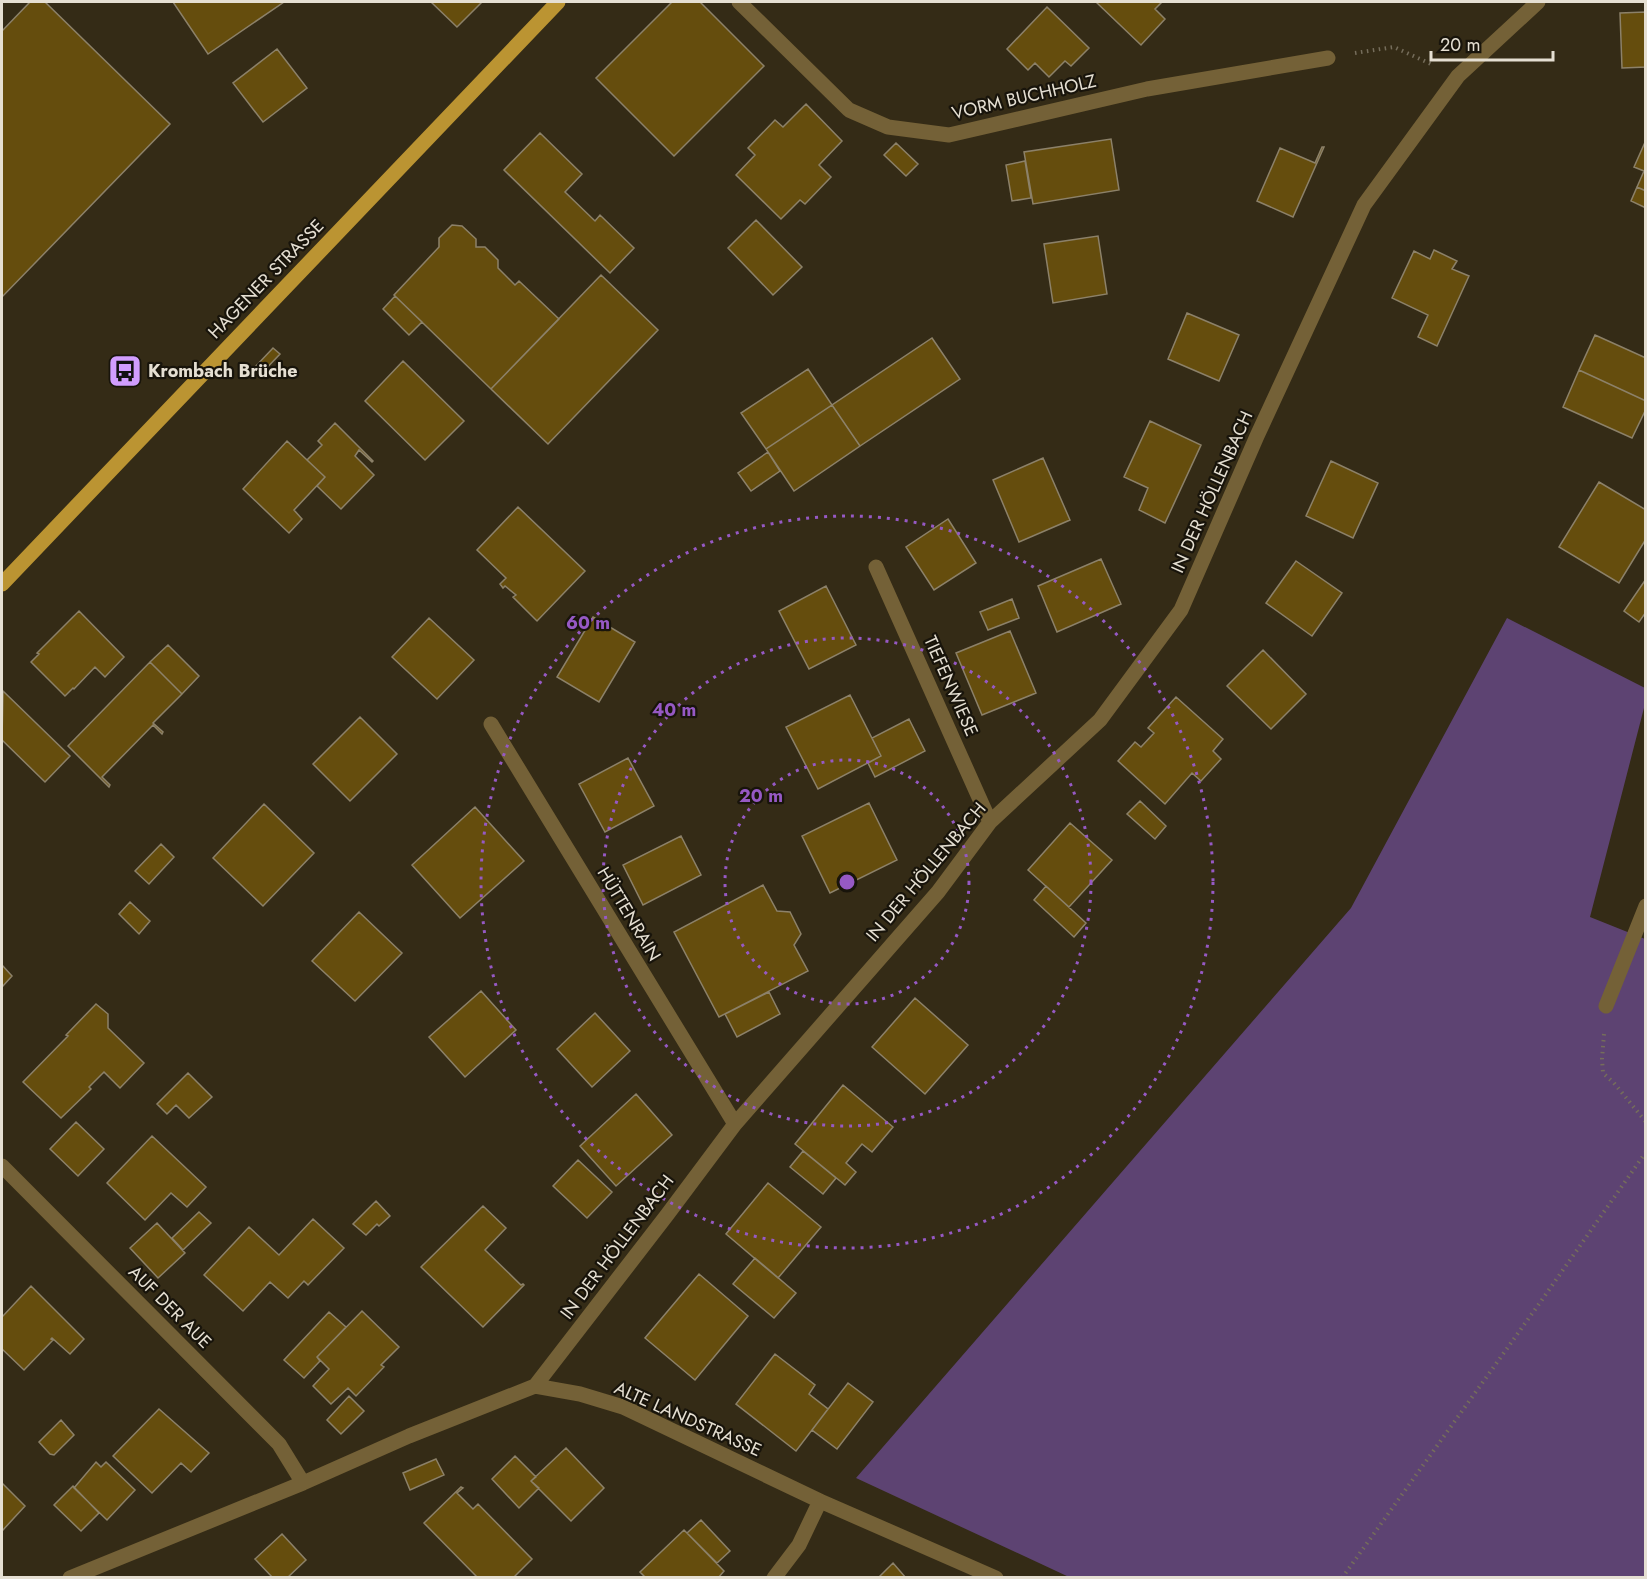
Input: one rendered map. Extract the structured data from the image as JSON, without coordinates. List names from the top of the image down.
{
  "streets": {
    "main road": ["HAGENER STRASSE"],
    "street": [
      "VORM BUCHHOLZ",
      "IN DER HÖLLENBACH",
      "TIEFENWIESE",
      "HÜTTENRAIN",
      "AUF DER AUE",
      "ALTE LANDSTRASSE"
    ]
  },
  "crossings": [
    ["IN DER HÖLLENBACH", "TIEFENWIESE"],
    ["IN DER HÖLLENBACH", "HÜTTENRAIN"],
    ["IN DER HÖLLENBACH", "ALTE LANDSTRASSE"]
  ],
  "places": {
    "bus stop": ["Krombach Brüche"]
  },
  "scale_bar": "20 m",
  "rings": ["60 m", "40 m", "20 m"]
}
